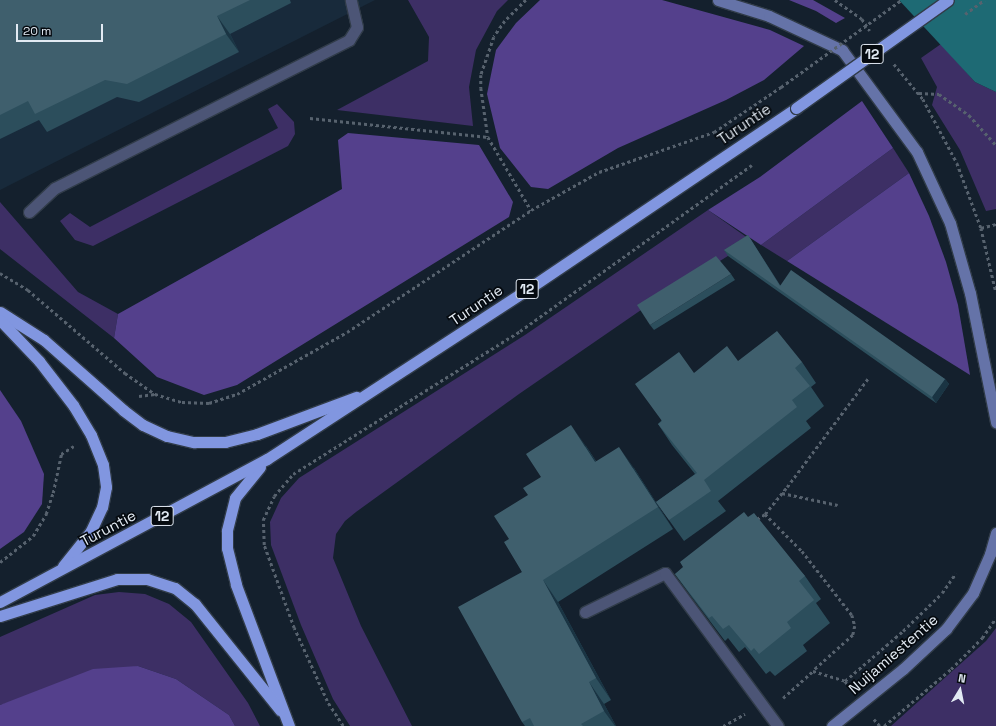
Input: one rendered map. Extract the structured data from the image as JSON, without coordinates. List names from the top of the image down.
{
  "streets": {
    "highway": ["12", "Turuntie"],
    "main road": ["Nuijamiestentie"]
  },
  "scale_bar": "20 m",
  "north": "top"
}
